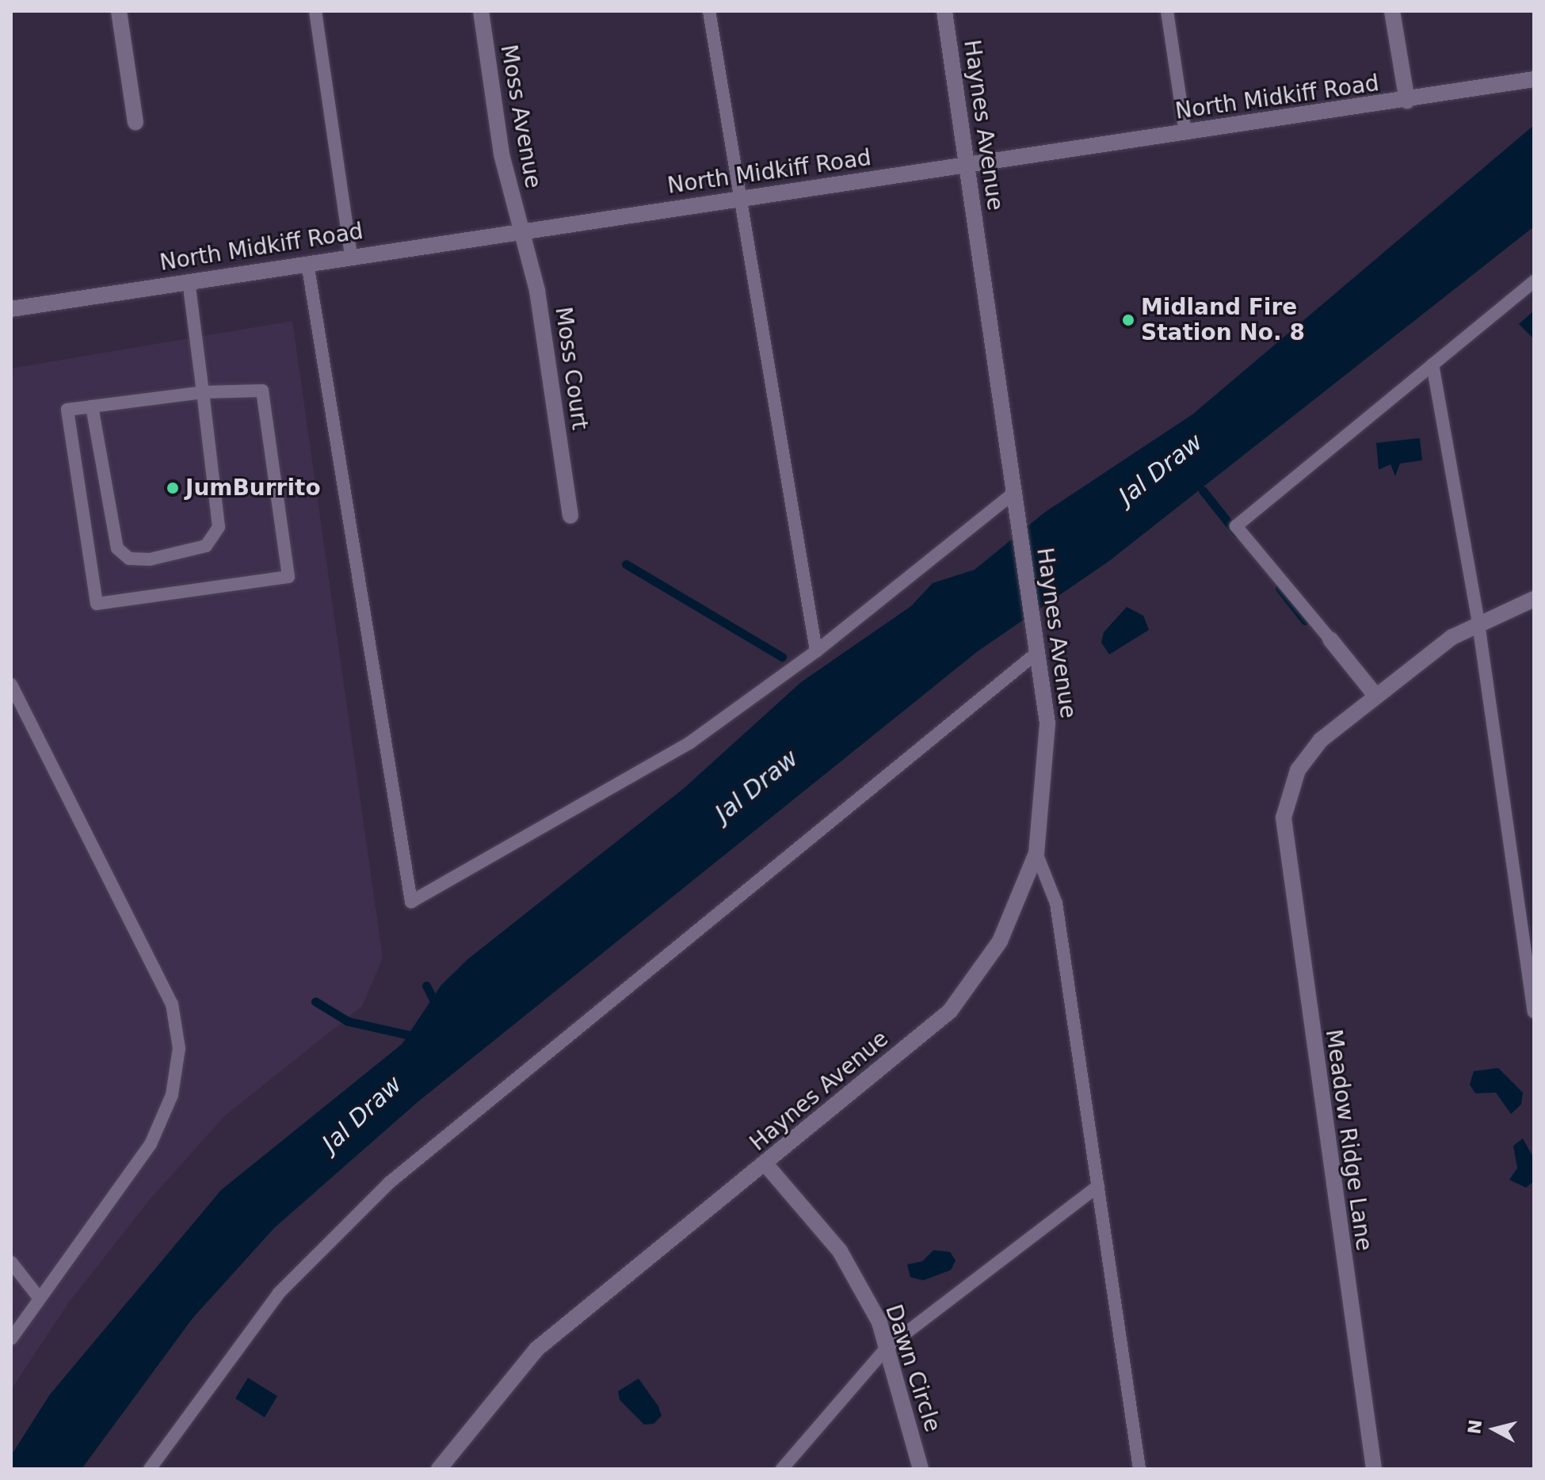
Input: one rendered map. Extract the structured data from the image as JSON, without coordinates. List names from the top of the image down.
{
  "streets": {
    "street": [
      "North Midkiff Road",
      "Moss Avenue",
      "Haynes Avenue",
      "Moss Court",
      "Meadow Ridge Lane",
      "Dawn Circle"
    ]
  },
  "crossings": [
    ["North Midkiff Road", "Moss Avenue"],
    ["North Midkiff Road", "Haynes Avenue"],
    ["North Midkiff Road", "Moss Court"],
    ["Moss Avenue", "Moss Court"],
    ["Haynes Avenue", "Dawn Circle"]
  ],
  "water": ["Jal Draw"],
  "places": ["Midland Fire Station No. 8", "JumBurrito"],
  "north": "left"
}
